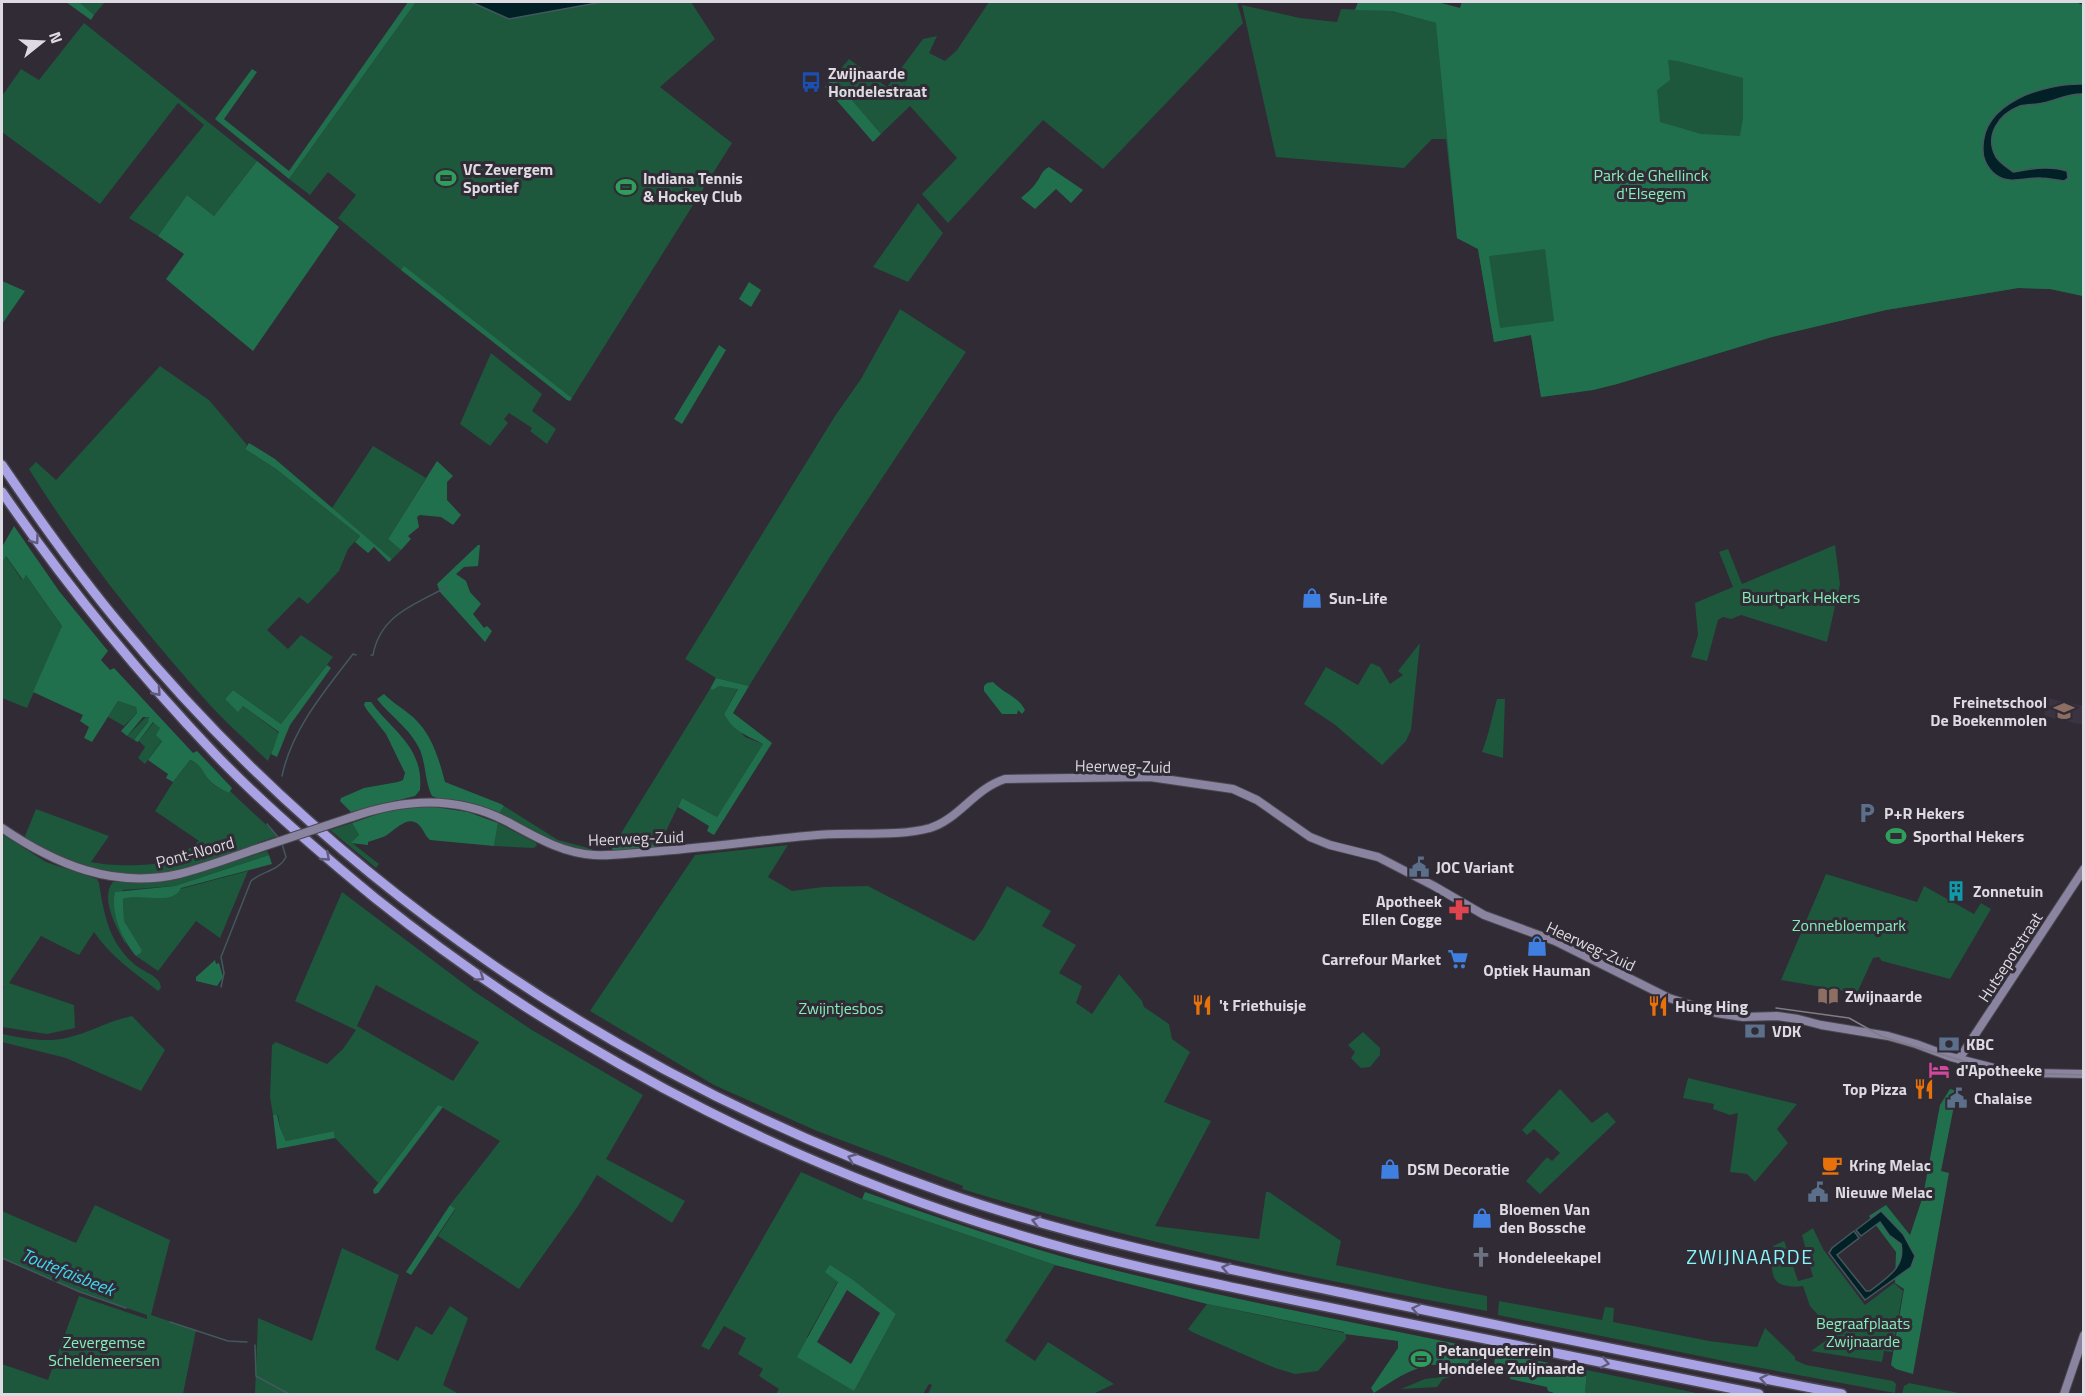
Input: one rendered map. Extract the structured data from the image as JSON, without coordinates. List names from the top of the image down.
{
  "streets": {
    "street": ["Heerweg-Zuid", "Pont-Noord", "Hutsepotstraat"]
  },
  "crossings": [
    ["Heerweg-Zuid", "Pont-Noord"],
    ["Heerweg-Zuid", "Hutsepotstraat"]
  ],
  "districts": ["ZWIJNAARDE"],
  "water": ["Toutefaisbeek"],
  "parks": [
    "Park de Ghellinck d'Elsegem",
    "Buurtpark Hekers",
    "Zonnebloempark",
    "Zwijntjesbos",
    "Begraafplaats Zwijnaarde",
    "Zevergemse Scheldemeersen"
  ],
  "places": {
    "bus stop": ["Zwijnaarde Hondelestraat"],
    "sports": [
      "VC Zevergem Sportief",
      "Indiana Tennis & Hockey Club",
      "Sporthal Hekers",
      "Petanqueterrein Hondelee Zwijnaarde"
    ],
    "shop": [
      "Sun-Life",
      "Optiek Hauman",
      "DSM Decoratie",
      "Bloemen Van den Bossche"
    ],
    "school or university": ["Freinetschool De Boekenmolen"],
    "parking": ["P+R Hekers"],
    "public building": ["JOC Variant", "Chalaise", "Nieuwe Melac"],
    "building": ["Zonnetuin"],
    "pharmacy": ["Apotheek Ellen Cogge"],
    "supermarket": ["Carrefour Market"],
    "library": ["Zwijnaarde"],
    "restaurant": ["'t Friethuisje", "Hung Hing", "Top Pizza"],
    "bank": ["VDK", "KBC"],
    "hotel": ["d'Apotheeke"],
    "cafe": ["Kring Melac"],
    "church": ["Hondeleekapel"]
  },
  "north": "right"
}
